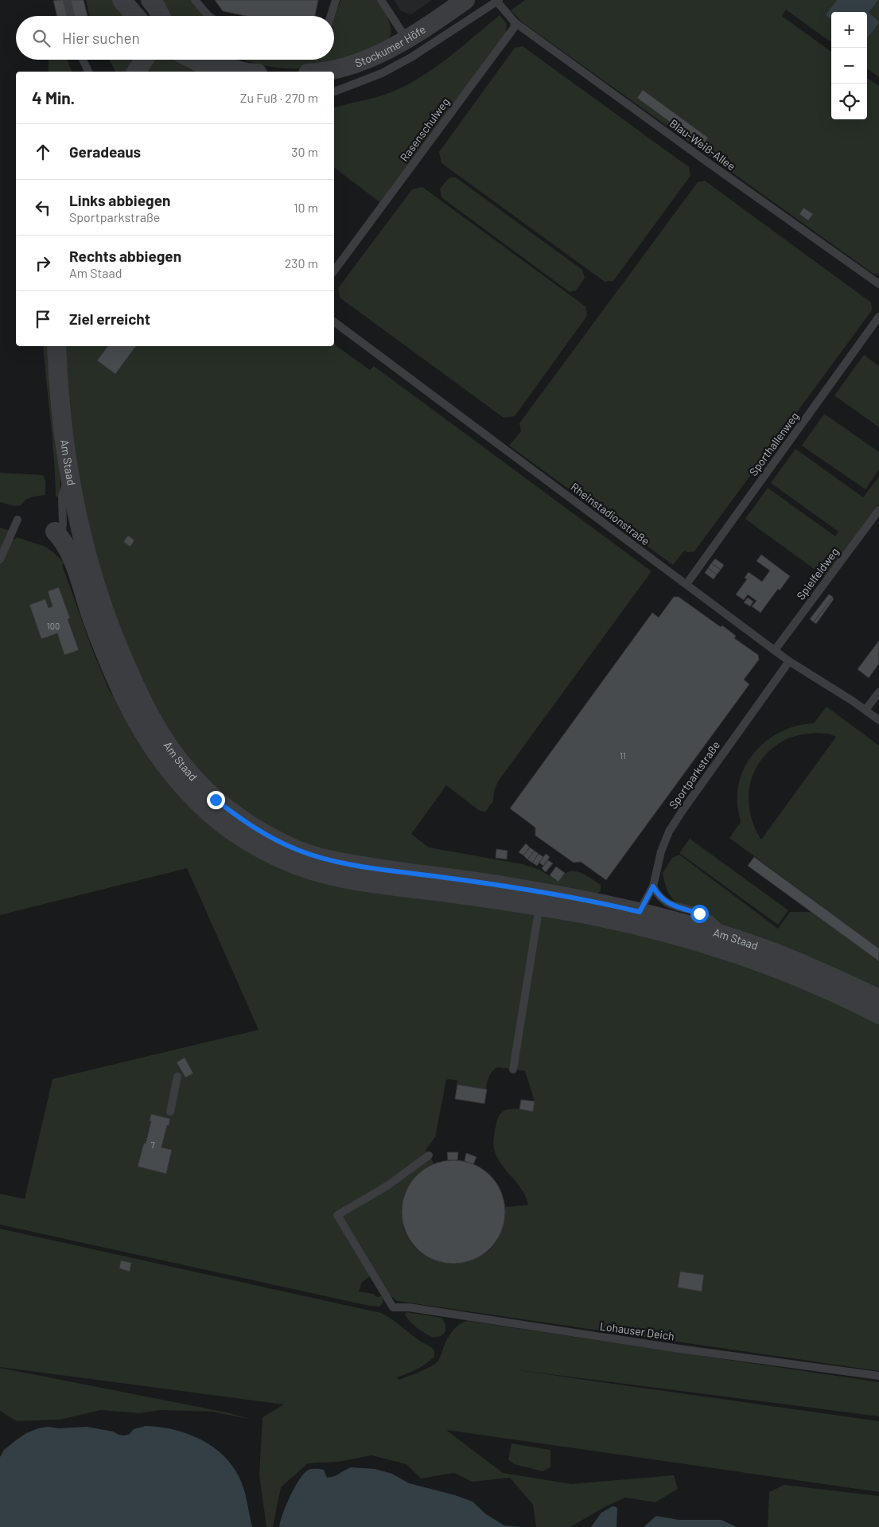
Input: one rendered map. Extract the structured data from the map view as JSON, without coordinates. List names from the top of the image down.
{
  "streets": {
    "street": ["Stockumer Höfe", "Am Staad"],
    "lane": [
      "Rasenschulweg",
      "Blau-Weiß-Allee",
      "Sporthallenweg",
      "Rheinstadionstraße",
      "Spielfeldweg",
      "Sportparkstraße",
      "Lohauser Deich"
    ]
  },
  "crossings": [
    ["Rasenschulweg", "Blau-Weiß-Allee"],
    ["Sporthallenweg", "Rheinstadionstraße"],
    ["Am Staad", "Sportparkstraße"],
    ["Rheinstadionstraße", "Spielfeldweg"],
    ["Rheinstadionstraße", "Sportparkstraße"]
  ],
  "house_numbers": ["100", "11", "7"],
  "page": {
    "map_buttons": ["+", "−"],
    "search": "Hier suchen",
    "heading": ["4 Min.", "Zu Fuß · 270 m"],
    "list": [
      ["Geradeaus", "30 m"],
      ["Links abbiegen", "Sportparkstraße", "10 m"],
      ["Rechts abbiegen", "Am Staad", "230 m"],
      "Ziel erreicht"
    ]
  }
}
